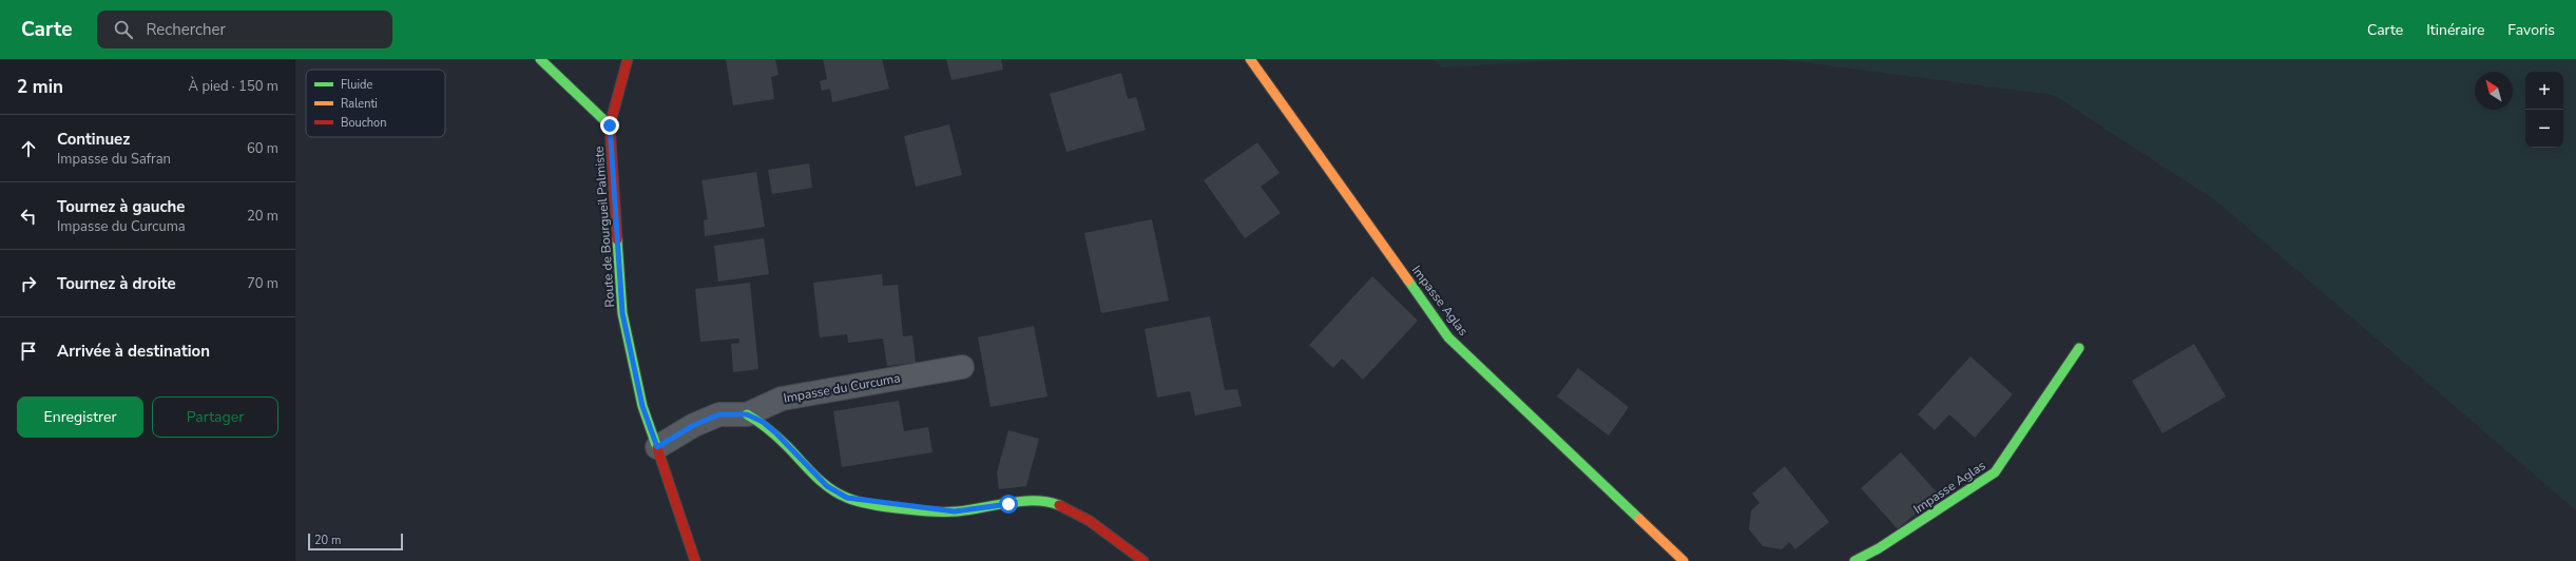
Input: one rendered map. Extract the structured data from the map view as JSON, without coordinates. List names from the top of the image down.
{
  "streets": {
    "street": ["Route de Bourgueil Palmiste", "Impasse Aglas", "Impasse du Curcuma"]
  },
  "crossings": [
    ["Route de Bourgueil Palmiste", "Impasse du Curcuma"]
  ],
  "legend": ["Fluide", "Ralenti", "Bouchon"],
  "scale_bar": "20 m",
  "north": "top left",
  "page": {
    "header": "Carte",
    "search": "Rechercher",
    "nav": ["Carte", "Itinéraire", "Favoris"],
    "heading": ["2 min", "À pied · 150 m"],
    "map_buttons": ["+", "−"],
    "list": [
      ["Continuez", "Impasse du Safran", "60 m"],
      ["Tournez à gauche", "Impasse du Curcuma", "20 m"],
      ["Tournez à droite", "70 m"],
      "Arrivée à destination"
    ],
    "buttons": ["Enregistrer", "Partager"],
    "scale": "20 m"
  }
}
